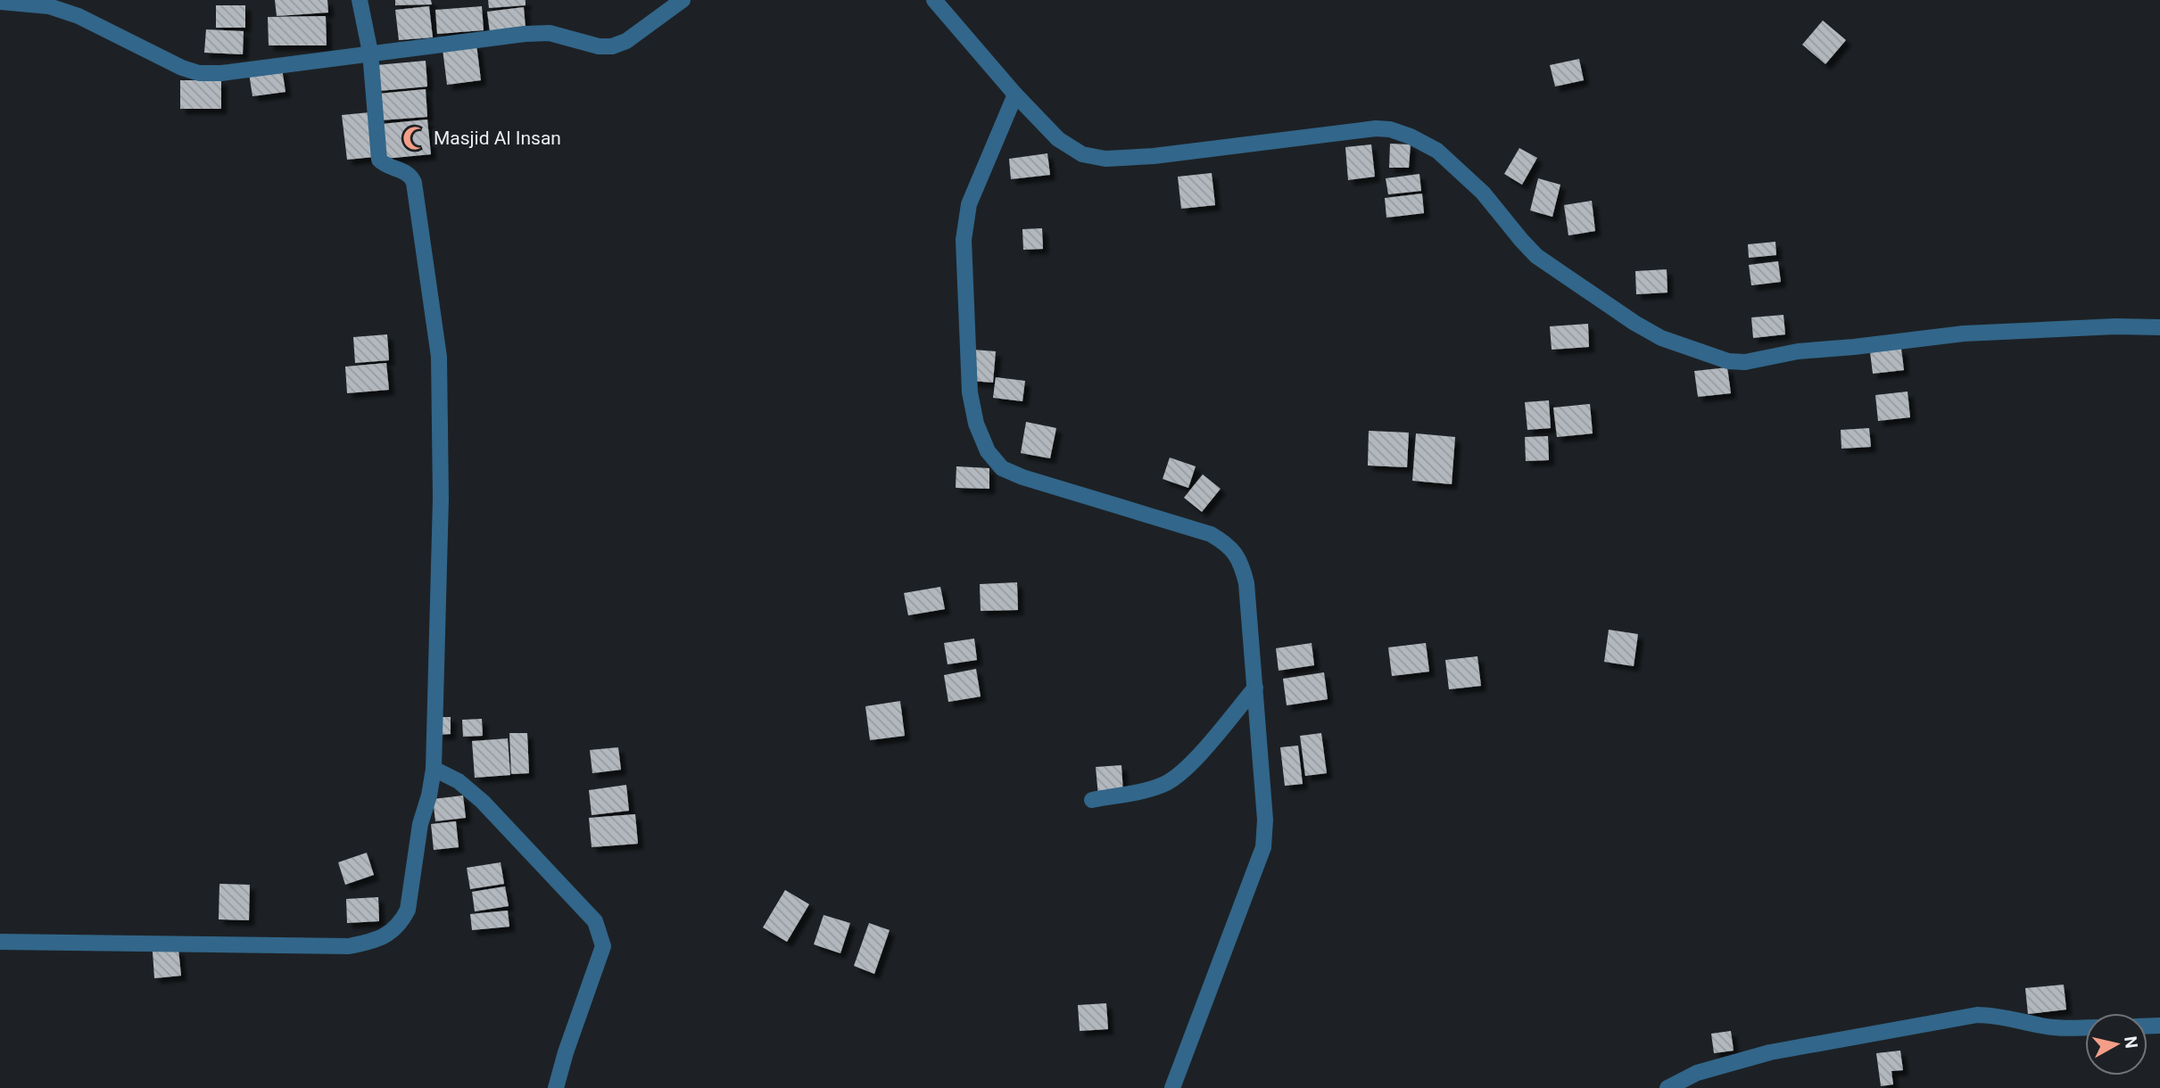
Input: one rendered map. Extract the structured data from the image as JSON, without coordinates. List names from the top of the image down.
{
  "places": {
    "mosque": ["Masjid Al Insan"]
  },
  "north": "right"
}
